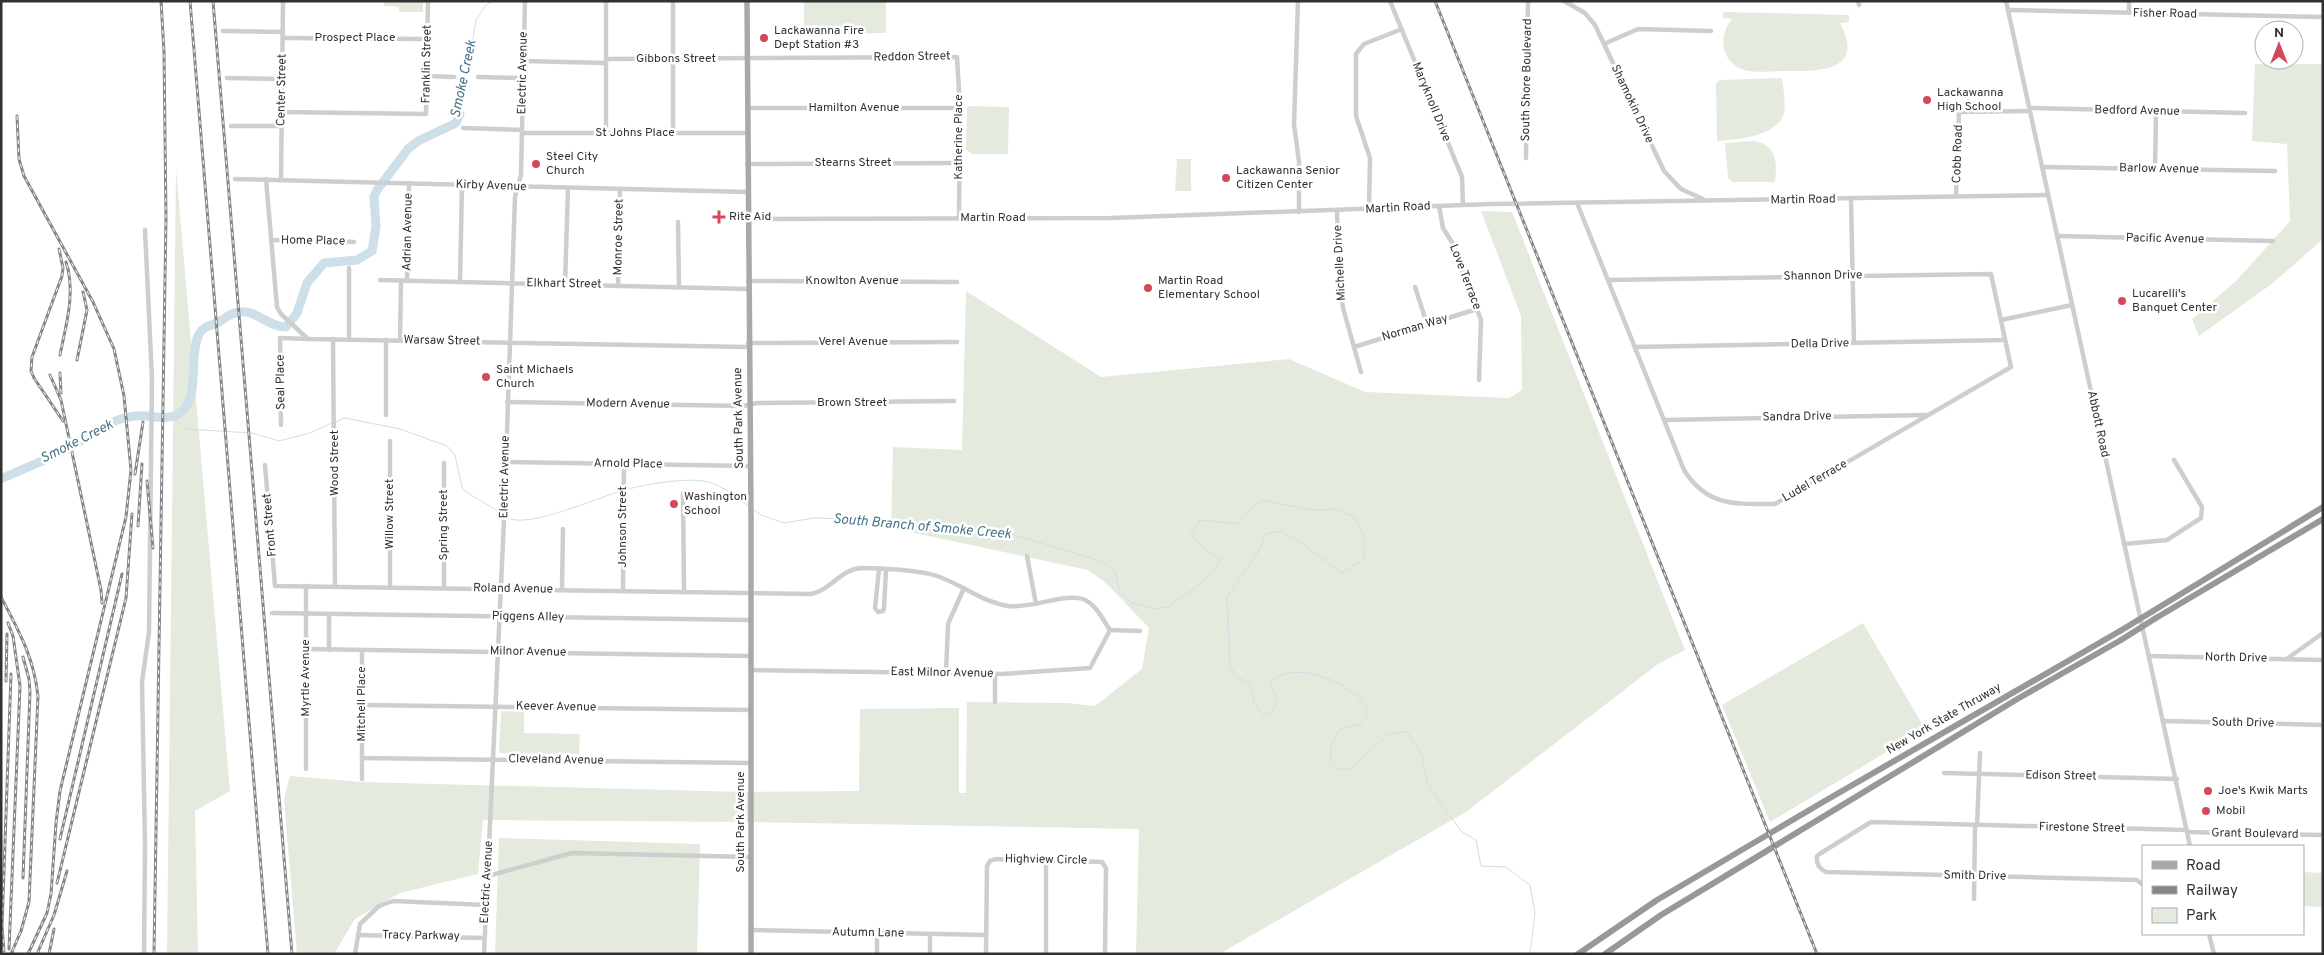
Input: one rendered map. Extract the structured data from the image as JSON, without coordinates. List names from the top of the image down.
{
  "streets": {
    "highway": ["New York State Thruway"],
    "main road": ["South Park Avenue"],
    "street": [
      "Fisher Road",
      "Prospect Place",
      "Reddon Street",
      "Gibbons Street",
      "Franklin Street",
      "Electric Avenue",
      "South Shore Boulevard",
      "Center Street",
      "Maryknoll Drive",
      "Shamokin Drive",
      "Hamilton Avenue",
      "Bedford Avenue",
      "St Johns Place",
      "Katherine Place",
      "Cobb Road",
      "Stearns Street",
      "Barlow Avenue",
      "Kirby Avenue",
      "Martin Road",
      "Adrian Avenue",
      "Monroe Street",
      "Pacific Avenue",
      "Home Place",
      "Michelle Drive",
      "Shannon Drive",
      "Love Terrace",
      "Knowlton Avenue",
      "Elkhart Street",
      "Norman Way",
      "Warsaw Street",
      "Verel Avenue",
      "Della Drive",
      "Seal Place",
      "Brown Street",
      "Modern Avenue",
      "Sandra Drive",
      "Abbott Road",
      "Wood Street",
      "Arnold Place",
      "Ludel Terrace",
      "Willow Street",
      "Front Street",
      "Spring Street",
      "Johnson Street",
      "Roland Avenue",
      "Piggens Alley",
      "Milnor Avenue",
      "North Drive",
      "East Milnor Avenue",
      "Myrtle Avenue",
      "Mitchell Place",
      "Keever Avenue",
      "South Drive",
      "Cleveland Avenue",
      "Edison Street",
      "Firestone Street",
      "Grant Boulevard",
      "Highview Circle",
      "Smith Drive",
      "Autumn Lane",
      "Tracy Parkway"
    ]
  },
  "crossings": [
    ["Fisher Road", "Abbott Road"],
    ["Prospect Place", "Franklin Street"],
    ["Prospect Place", "Center Street"],
    ["Reddon Street", "Gibbons Street"],
    ["Reddon Street", "Katherine Place"],
    ["Reddon Street", "South Park Avenue"],
    ["Gibbons Street", "Electric Avenue"],
    ["Gibbons Street", "South Park Avenue"],
    ["Franklin Street", "Center Street"],
    ["Electric Avenue", "St Johns Place"],
    ["Electric Avenue", "Kirby Avenue"],
    ["Electric Avenue", "Elkhart Street"],
    ["Electric Avenue", "Warsaw Street"],
    ["Electric Avenue", "Modern Avenue"],
    ["Electric Avenue", "Arnold Place"],
    ["Electric Avenue", "Roland Avenue"],
    ["Electric Avenue", "Piggens Alley"],
    ["Electric Avenue", "Milnor Avenue"],
    ["Electric Avenue", "Keever Avenue"],
    ["Electric Avenue", "Cleveland Avenue"],
    ["Electric Avenue", "Tracy Parkway"],
    ["Center Street", "Kirby Avenue"],
    ["Maryknoll Drive", "Martin Road"],
    ["Shamokin Drive", "Martin Road"],
    ["Hamilton Avenue", "Katherine Place"],
    ["Hamilton Avenue", "South Park Avenue"],
    ["Bedford Avenue", "Cobb Road"],
    ["Bedford Avenue", "Abbott Road"],
    ["St Johns Place", "South Park Avenue"],
    ["Katherine Place", "Stearns Street"],
    ["Katherine Place", "Martin Road"],
    ["Cobb Road", "Martin Road"],
    ["Stearns Street", "South Park Avenue"],
    ["Barlow Avenue", "Abbott Road"],
    ["Kirby Avenue", "Adrian Avenue"],
    ["Kirby Avenue", "Monroe Street"],
    ["Kirby Avenue", "South Park Avenue"],
    ["Martin Road", "Michelle Drive"],
    ["Martin Road", "Love Terrace"],
    ["Martin Road", "South Park Avenue"],
    ["Martin Road", "Abbott Road"],
    ["Martin Road", "Ludel Terrace"],
    ["Adrian Avenue", "Elkhart Street"],
    ["Adrian Avenue", "Warsaw Street"],
    ["Monroe Street", "Elkhart Street"],
    ["Pacific Avenue", "Abbott Road"],
    ["Michelle Drive", "Norman Way"],
    ["Shannon Drive", "Ludel Terrace"],
    ["Love Terrace", "Norman Way"],
    ["Knowlton Avenue", "South Park Avenue"],
    ["Elkhart Street", "South Park Avenue"],
    ["Warsaw Street", "Verel Avenue"],
    ["Warsaw Street", "Seal Place"],
    ["Warsaw Street", "South Park Avenue"],
    ["Warsaw Street", "Wood Street"],
    ["Verel Avenue", "South Park Avenue"],
    ["Della Drive", "Ludel Terrace"],
    ["Brown Street", "Modern Avenue"],
    ["Brown Street", "South Park Avenue"],
    ["Modern Avenue", "South Park Avenue"],
    ["Sandra Drive", "Ludel Terrace"],
    ["South Park Avenue", "Arnold Place"],
    ["South Park Avenue", "Roland Avenue"],
    ["South Park Avenue", "Piggens Alley"],
    ["South Park Avenue", "Milnor Avenue"],
    ["South Park Avenue", "East Milnor Avenue"],
    ["South Park Avenue", "Keever Avenue"],
    ["South Park Avenue", "Cleveland Avenue"],
    ["South Park Avenue", "Autumn Lane"],
    ["Abbott Road", "North Drive"],
    ["Abbott Road", "South Drive"],
    ["Abbott Road", "Edison Street"],
    ["Abbott Road", "Firestone Street"],
    ["Abbott Road", "Grant Boulevard"],
    ["Wood Street", "Roland Avenue"],
    ["Arnold Place", "Johnson Street"],
    ["Willow Street", "Roland Avenue"],
    ["Front Street", "Roland Avenue"],
    ["Spring Street", "Roland Avenue"],
    ["Johnson Street", "Roland Avenue"],
    ["Roland Avenue", "East Milnor Avenue"],
    ["Roland Avenue", "Myrtle Avenue"],
    ["Piggens Alley", "Myrtle Avenue"],
    ["Milnor Avenue", "Myrtle Avenue"],
    ["Milnor Avenue", "Mitchell Place"],
    ["Mitchell Place", "Keever Avenue"],
    ["Mitchell Place", "Cleveland Avenue"],
    ["Firestone Street", "Grant Boulevard"],
    ["Firestone Street", "Smith Drive"],
    ["Highview Circle", "Autumn Lane"]
  ],
  "water": ["Smoke Creek", "South Branch of Smoke Creek"],
  "places": {
    "other": [
      "Lackawanna Fire Dept Station #3",
      "Lackawanna High School",
      "Steel City Church",
      "Lackawanna Senior Citizen Center",
      "Martin Road Elementary School",
      "Lucarelli's Banquet Center",
      "Saint Michaels Church",
      "Washington School",
      "Joe's Kwik Marts",
      "Mobil"
    ],
    "health": ["Rite Aid"]
  },
  "legend": ["Road", "Railway", "Park"],
  "north": "top"
}
